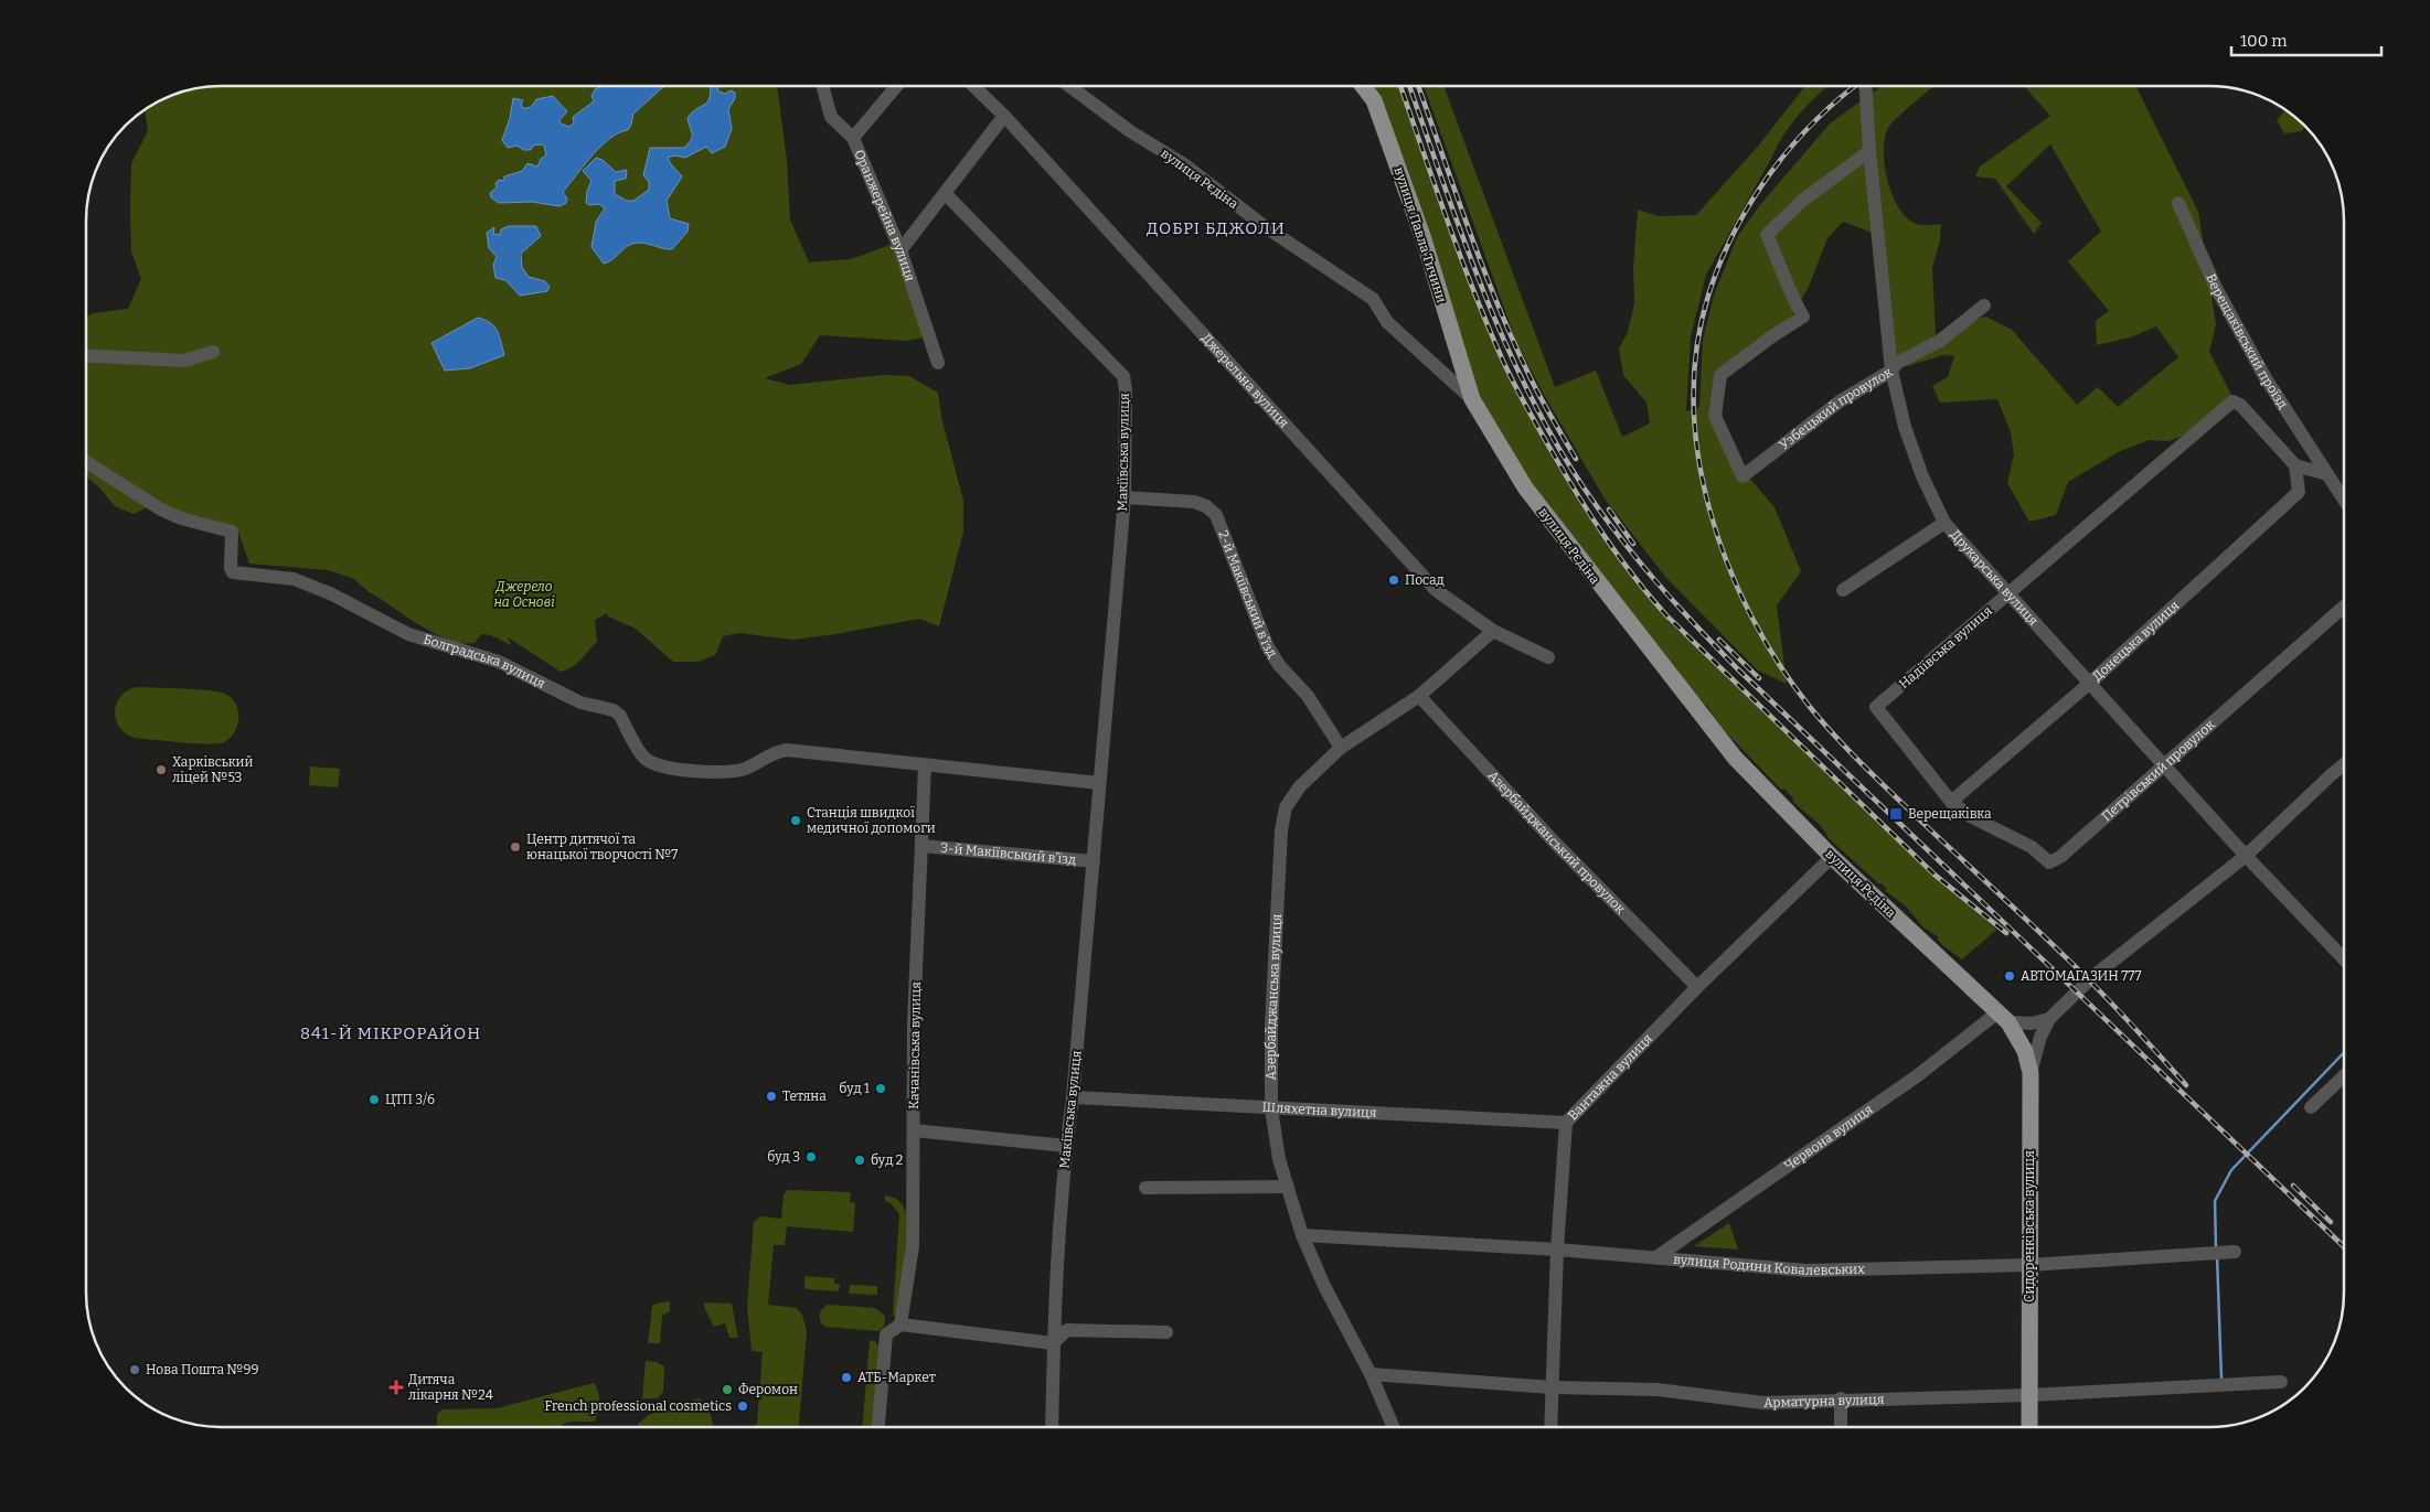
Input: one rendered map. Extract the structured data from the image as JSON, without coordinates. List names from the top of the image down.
{
  "streets": {
    "main road": ["вулиця Рєдіна", "вулиця Павла Тичини", "Сидоренківська вулиця"],
    "street": [
      "Оранжерейна вулиця",
      "Верещаківський проїзд",
      "Джерельна вулиця",
      "Узбецький провулок",
      "Макіївська вулиця",
      "Друкарська вулиця",
      "2-й Макіївський в’їзд",
      "Донецька вулиця",
      "Надіївська вулиця",
      "Болградська вулиця",
      "Петрівський провулок",
      "Азербайджанський провулок",
      "3-й Макіївський в’їзд",
      "Азербайджанська вулиця",
      "Качанівська вулиця",
      "Вантажна вулиця",
      "Шляхетна вулиця",
      "Червона вулиця",
      "вулиця Родини Ковалевських",
      "Арматурна вулиця"
    ]
  },
  "crossings": [
    ["вулиця Рєдіна", "вулиця Павла Тичини"],
    ["вулиця Рєдіна", "Вантажна вулиця"],
    ["вулиця Рєдіна", "Червона вулиця"],
    ["вулиця Рєдіна", "Сидоренківська вулиця"],
    ["Джерельна вулиця", "Азербайджанська вулиця"],
    ["Узбецький провулок", "Друкарська вулиця"],
    ["Макіївська вулиця", "2-й Макіївський в’їзд"],
    ["Макіївська вулиця", "3-й Макіївський в’їзд"],
    ["Макіївська вулиця", "Шляхетна вулиця"],
    ["Друкарська вулиця", "Донецька вулиця"],
    ["Друкарська вулиця", "Надіївська вулиця"],
    ["Друкарська вулиця", "Петрівський провулок"],
    ["Друкарська вулиця", "Сидоренківська вулиця"],
    ["2-й Макіївський в’їзд", "Азербайджанська вулиця"],
    ["Донецька вулиця", "Надіївська вулиця"],
    ["Донецька вулиця", "Петрівський провулок"],
    ["Надіївська вулиця", "Петрівський провулок"],
    ["Болградська вулиця", "Качанівська вулиця"],
    ["Азербайджанський провулок", "Азербайджанська вулиця"],
    ["Азербайджанський провулок", "Вантажна вулиця"],
    ["3-й Макіївський в’їзд", "Качанівська вулиця"],
    ["Азербайджанська вулиця", "Шляхетна вулиця"],
    ["Азербайджанська вулиця", "вулиця Родини Ковалевських"],
    ["Азербайджанська вулиця", "Арматурна вулиця"],
    ["Вантажна вулиця", "Шляхетна вулиця"],
    ["Вантажна вулиця", "вулиця Родини Ковалевських"],
    ["Вантажна вулиця", "Арматурна вулиця"],
    ["Червона вулиця", "вулиця Родини Ковалевських"],
    ["Сидоренківська вулиця", "вулиця Родини Ковалевських"],
    ["Сидоренківська вулиця", "Арматурна вулиця"]
  ],
  "districts": ["ДОБРІ БДЖОЛИ", "841-Й МІКРОРАЙОН"],
  "parks": ["Джерело на Основі"],
  "places": {
    "other": [
      "Посад",
      "Харківський ліцей №53",
      "Станція швидкої медичної допомоги",
      "Центр дитячої та юнацької творчості №7",
      "АВТОМАГАЗИН 777",
      "буд 1",
      "Тетяна",
      "ЦТП 3/6",
      "буд 3",
      "буд 2",
      "Нова Пошта №99",
      "АТБ-Маркет",
      "Феромон",
      "French professional cosmetics"
    ],
    "transit": ["Верещаківка"],
    "health": ["Дитяча лікарня №24"]
  },
  "scale_bar": "100 m"
}
